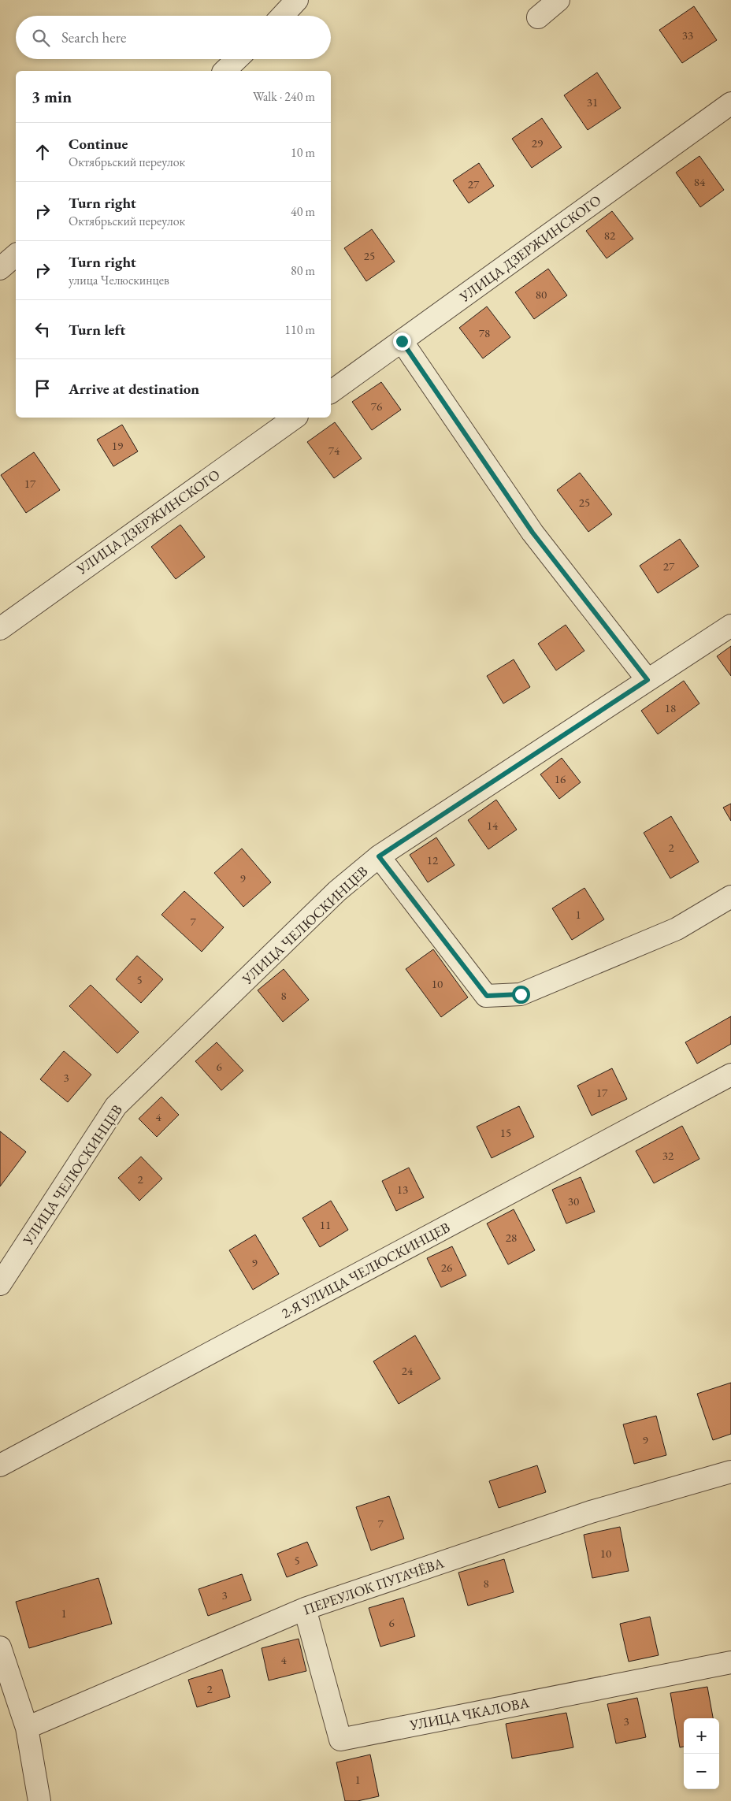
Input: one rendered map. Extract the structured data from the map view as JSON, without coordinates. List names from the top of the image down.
{
  "streets": {
    "street": [
      "УЛИЦА ДЗЕРЖИНСКОГО",
      "УЛИЦА ЧЕЛЮСКИНЦЕВ",
      "2-Я УЛИЦА ЧЕЛЮСКИНЦЕВ",
      "ПЕРЕУЛОК ПУГАЧЁВА",
      "УЛИЦА ЧКАЛОВА"
    ]
  },
  "crossings": [
    ["ПЕРЕУЛОК ПУГАЧЁВА", "УЛИЦА ЧКАЛОВА"]
  ],
  "house_numbers": [
    "33",
    "31",
    "29",
    "84",
    "27",
    "82",
    "25",
    "80",
    "78",
    "76",
    "19",
    "74",
    "17",
    "25",
    "27",
    "18",
    "16",
    "14",
    "2",
    "12",
    "9",
    "1",
    "7",
    "5",
    "10",
    "8",
    "6",
    "3",
    "17",
    "4",
    "15",
    "32",
    "2",
    "13",
    "30",
    "11",
    "28",
    "9",
    "26",
    "24",
    "9",
    "7",
    "10",
    "5",
    "8",
    "3",
    "1",
    "6",
    "4",
    "2",
    "3",
    "1"
  ],
  "page": {
    "search": "Search here",
    "heading": ["3 min", "Walk · 240 m"],
    "list": [
      ["Continue", "Октябрьский переулок", "10 m"],
      ["Turn right", "Октябрьский переулок", "40 m"],
      ["Turn right", "улица Челюскинцев", "80 m"],
      ["Turn left", "110 m"],
      "Arrive at destination"
    ],
    "map_buttons": ["+", "−"]
  }
}
